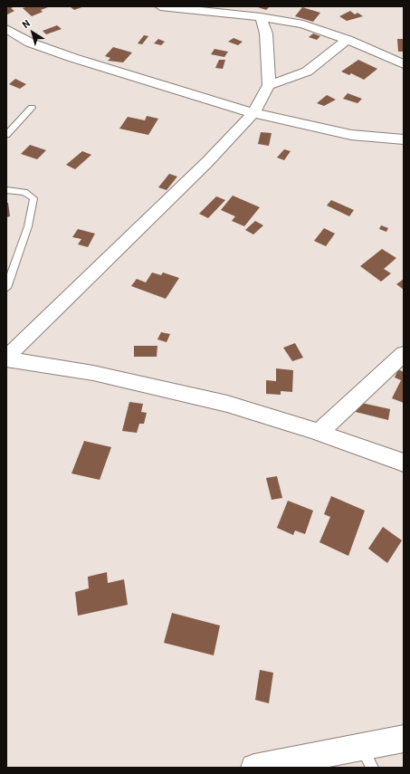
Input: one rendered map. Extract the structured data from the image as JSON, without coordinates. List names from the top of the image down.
{
  "north": "top left"
}
